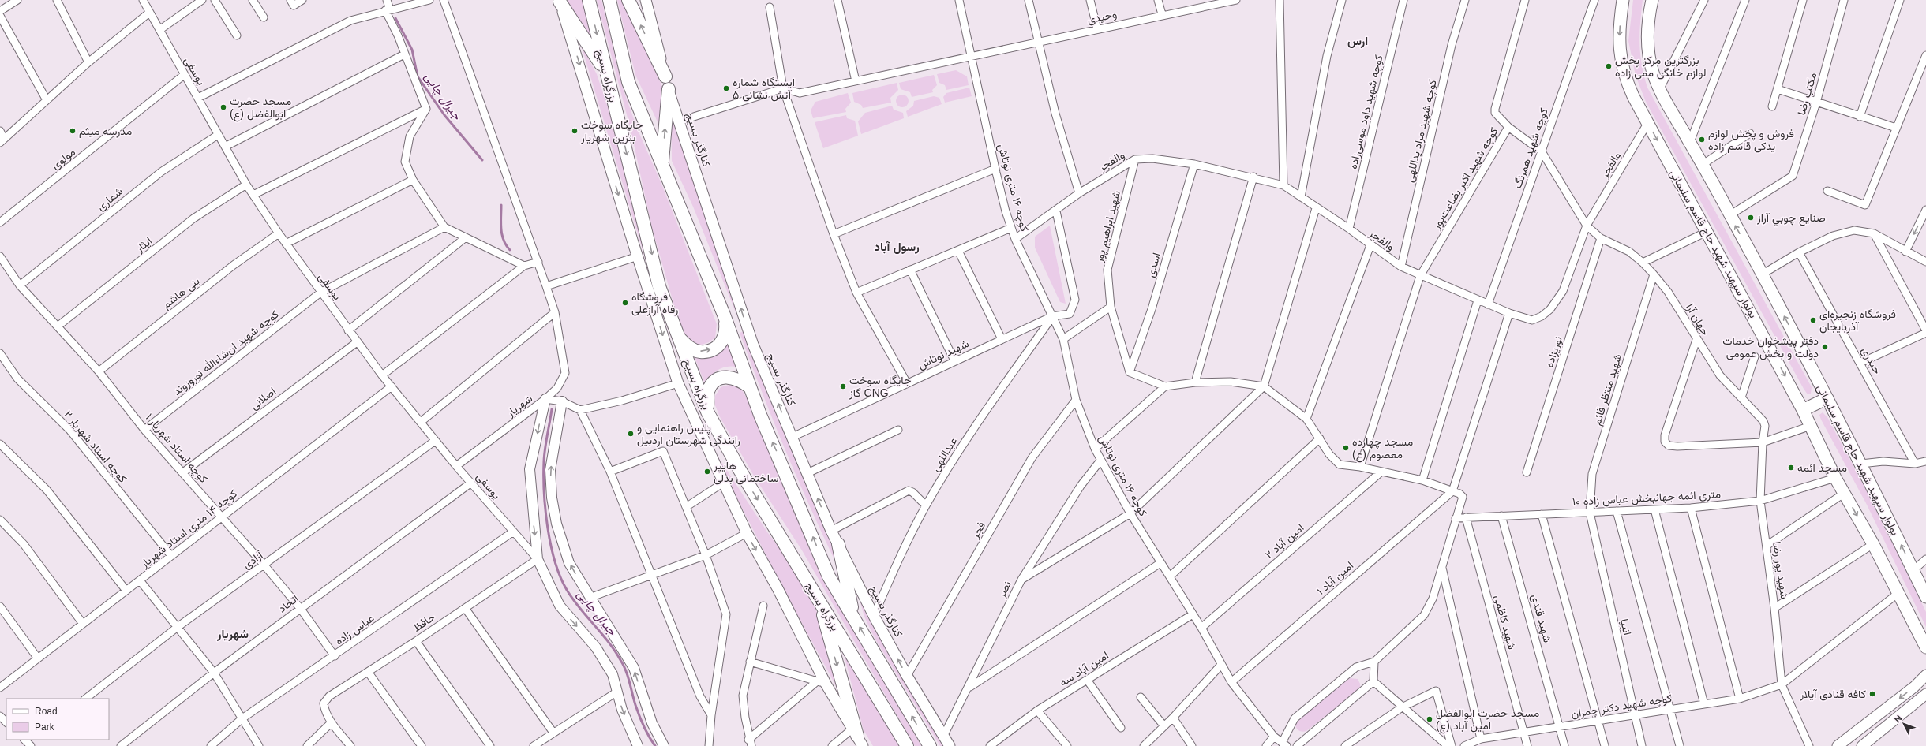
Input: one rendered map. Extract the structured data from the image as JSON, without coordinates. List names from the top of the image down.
{
  "streets": {
    "highway": ["بزرگراه بسیج"],
    "main road": ["کنارگذر بسیج", "بولوار سپهبد شهید حاج قاسم سلیمانی"],
    "street": [
      "وحیدی",
      "یوسفی",
      "مکتب رضا",
      "کوچه شهید داود موسی‌زاده",
      "کوچه شهید مراد یداللهی",
      "کوچه شهید همرنگ",
      "مولوی",
      "والفجر",
      "کوچه شهید اکبر بضاعت‌پور",
      "کوچه ۱۶ متری نوتاش",
      "شعاری",
      "شهید ابراهیم پور",
      "ایثار",
      "اسدی",
      "بنی هاشم",
      "جهان آرا",
      "نوریزاده",
      "کوچه شهید ان‌شاءالله نوروزوند",
      "شهید نوتاش",
      "حیدری",
      "شهید منتظر قائم",
      "اصلانی",
      "شهریار",
      "کوچه استاد شهریار ۲",
      "کوچه استاد شهریار ۱",
      "عبداللهی",
      "۱۰ متری ائمه جهانبخش عباس زاده",
      "کوچه ۱۴ متری استاد شهریار",
      "فجر",
      "۲ امین آباد",
      "آزادی",
      "شهید پور رضا",
      "۱ امین آباد",
      "نصر",
      "اتحاد",
      "شهید قندی",
      "حافظ",
      "شهید کاظمی",
      "انبیا",
      "عباس زاده",
      "امین آباد سه",
      "کوچه شهید دکتر چمران"
    ]
  },
  "crossings": [
    ["وحیدی", "کوچه ۱۶ متری نوتاش"],
    ["یوسفی", "مولوی"],
    ["یوسفی", "شعاری"],
    ["یوسفی", "ایثار"],
    ["یوسفی", "بنی هاشم"],
    ["یوسفی", "کوچه شهید ان‌شاءالله نوروزوند"],
    ["یوسفی", "اصلانی"],
    ["یوسفی", "شهریار"],
    ["یوسفی", "کوچه ۱۴ متری استاد شهریار"],
    ["یوسفی", "آزادی"],
    ["یوسفی", "اتحاد"],
    ["یوسفی", "حافظ"],
    ["یوسفی", "عباس زاده"],
    ["مکتب رضا", "بولوار سپهبد شهید حاج قاسم سلیمانی"],
    ["کوچه شهید داود موسی‌زاده", "والفجر"],
    ["کوچه شهید مراد یداللهی", "والفجر"],
    ["کنارگذر بسیج", "شهید نوتاش"],
    ["کنارگذر بسیج", "عبداللهی"],
    ["کنارگذر بسیج", "فجر"],
    ["کنارگذر بسیج", "نصر"],
    ["کوچه شهید همرنگ", "والفجر"],
    ["کوچه شهید همرنگ", "جهان آرا"],
    ["والفجر", "کوچه شهید اکبر بضاعت‌پور"],
    ["والفجر", "کوچه ۱۶ متری نوتاش"],
    ["والفجر", "شهید ابراهیم پور"],
    ["والفجر", "بولوار سپهبد شهید حاج قاسم سلیمانی"],
    ["والفجر", "اسدی"],
    ["والفجر", "جهان آرا"],
    ["والفجر", "شهید نوتاش"],
    ["کوچه ۱۶ متری نوتاش", "شهید نوتاش"],
    ["کوچه ۱۶ متری نوتاش", "عبداللهی"],
    ["کوچه ۱۶ متری نوتاش", "فجر"],
    ["کوچه ۱۶ متری نوتاش", "۲ امین آباد"],
    ["کوچه ۱۶ متری نوتاش", "۱ امین آباد"],
    ["کوچه ۱۶ متری نوتاش", "نصر"],
    ["کوچه ۱۶ متری نوتاش", "امین آباد سه"],
    ["شعاری", "کوچه استاد شهریار ۱"],
    ["شهید ابراهیم پور", "اسدی"],
    ["بولوار سپهبد شهید حاج قاسم سلیمانی", "۱۰ متری ائمه جهانبخش عباس زاده"],
    ["بولوار سپهبد شهید حاج قاسم سلیمانی", "کوچه شهید دکتر چمران"],
    ["ایثار", "کوچه استاد شهریار ۱"],
    ["بنی هاشم", "کوچه استاد شهریار ۱"],
    ["جهان آرا", "نوریزاده"],
    ["جهان آرا", "شهید منتظر قائم"],
    ["جهان آرا", "شهید پور رضا"],
    ["کوچه شهید ان‌شاءالله نوروزوند", "کوچه استاد شهریار ۱"],
    ["شهید نوتاش", "عبداللهی"],
    ["شهید منتظر قائم", "۱۰ متری ائمه جهانبخش عباس زاده"],
    ["شهید منتظر قائم", "انبیا"],
    ["اصلانی", "کوچه استاد شهریار ۱"],
    ["کوچه استاد شهریار ۲", "کوچه ۱۴ متری استاد شهریار"],
    ["کوچه استاد شهریار ۱", "کوچه ۱۴ متری استاد شهریار"],
    ["کوچه استاد شهریار ۱", "آزادی"],
    ["کوچه استاد شهریار ۱", "اتحاد"],
    ["کوچه استاد شهریار ۱", "عباس زاده"],
    ["۱۰ متری ائمه جهانبخش عباس زاده", "شهید پور رضا"],
    ["۱۰ متری ائمه جهانبخش عباس زاده", "شهید قندی"],
    ["۱۰ متری ائمه جهانبخش عباس زاده", "شهید کاظمی"],
    ["۱۰ متری ائمه جهانبخش عباس زاده", "انبیا"],
    ["شهید پور رضا", "کوچه شهید دکتر چمران"],
    ["شهید قندی", "کوچه شهید دکتر چمران"],
    ["شهید کاظمی", "کوچه شهید دکتر چمران"],
    ["انبیا", "کوچه شهید دکتر چمران"]
  ],
  "districts": ["ارس", "رسول آباد", "شهریار"],
  "water": ["جیرال چایی"],
  "places": [
    "بزرگترین مرکز پخش لوازم خانگی ممی زاده",
    "ایستگاه شماره ۵ آتش نشانی",
    "مسجد حضرت ابوالفضل (ع)",
    "مدرسه میثم",
    "جایگاه سوخت بنزین شهریار",
    "فروش و پخش لوازم یدکی قاسم زاده",
    "صنايع چوبي آراز",
    "فروشگاه رفاه آرازعلی",
    "فروشگاه زنجیره‌ای آذربایجان",
    "دفتر پیشخوان خدمات دولت و بخش عمومی",
    "جایگاه سوخت گاز CNG",
    "پلیس راهنمایی و رانندگی شهرستان اردبیل",
    "مسجد چهارده معصوم (ع)",
    "مسجد ائمه",
    "هایپر ساختمانی بدلی",
    "کافه قنادی آیلار",
    "مسجد حضرت ابوالفضل (ع) امین آباد"
  ],
  "legend": ["Road", "Park"],
  "north": "top left"
}
